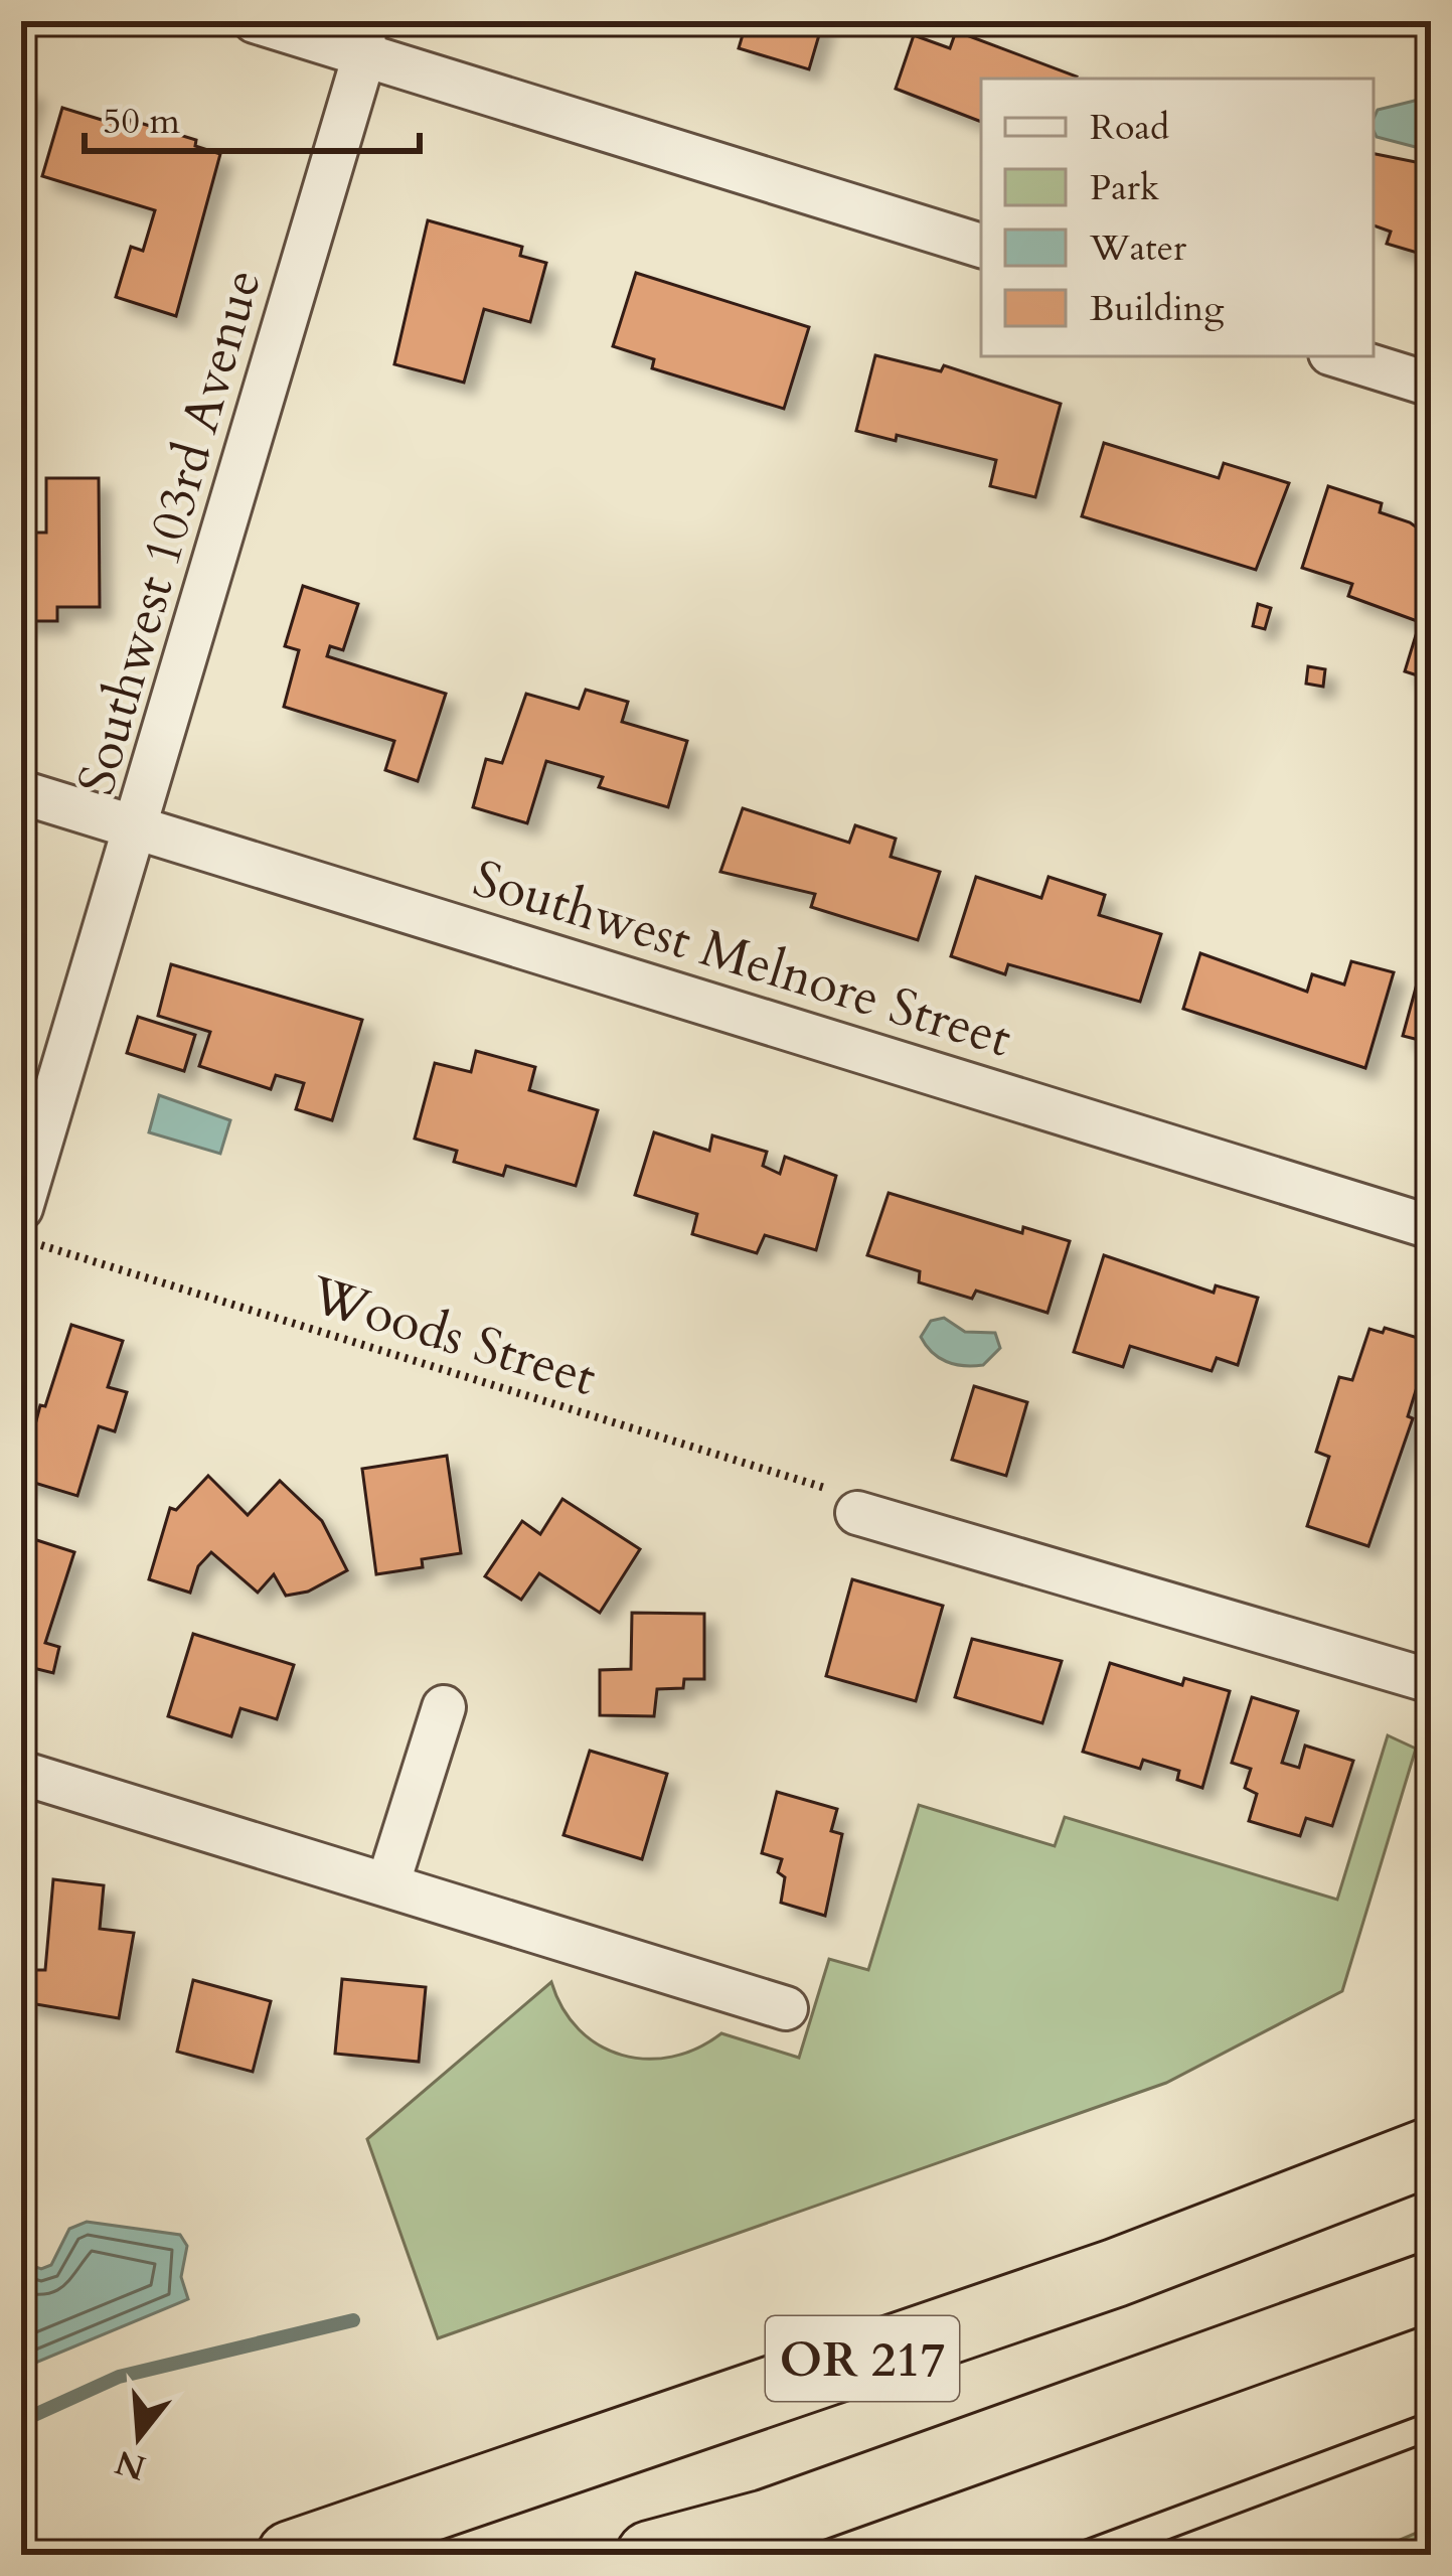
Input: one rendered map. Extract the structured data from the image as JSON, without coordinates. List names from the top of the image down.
{
  "streets": {
    "highway": ["OR 217"],
    "street": ["Southwest 103rd Avenue", "Southwest Melnore Street"],
    "path": ["Woods Street"]
  },
  "crossings": [
    ["Southwest 103rd Avenue", "Southwest Melnore Street"]
  ],
  "legend": [
    "Road",
    "Park",
    "Water",
    "Building"
  ],
  "scale_bar": "50 m",
  "north": "bottom"
}
